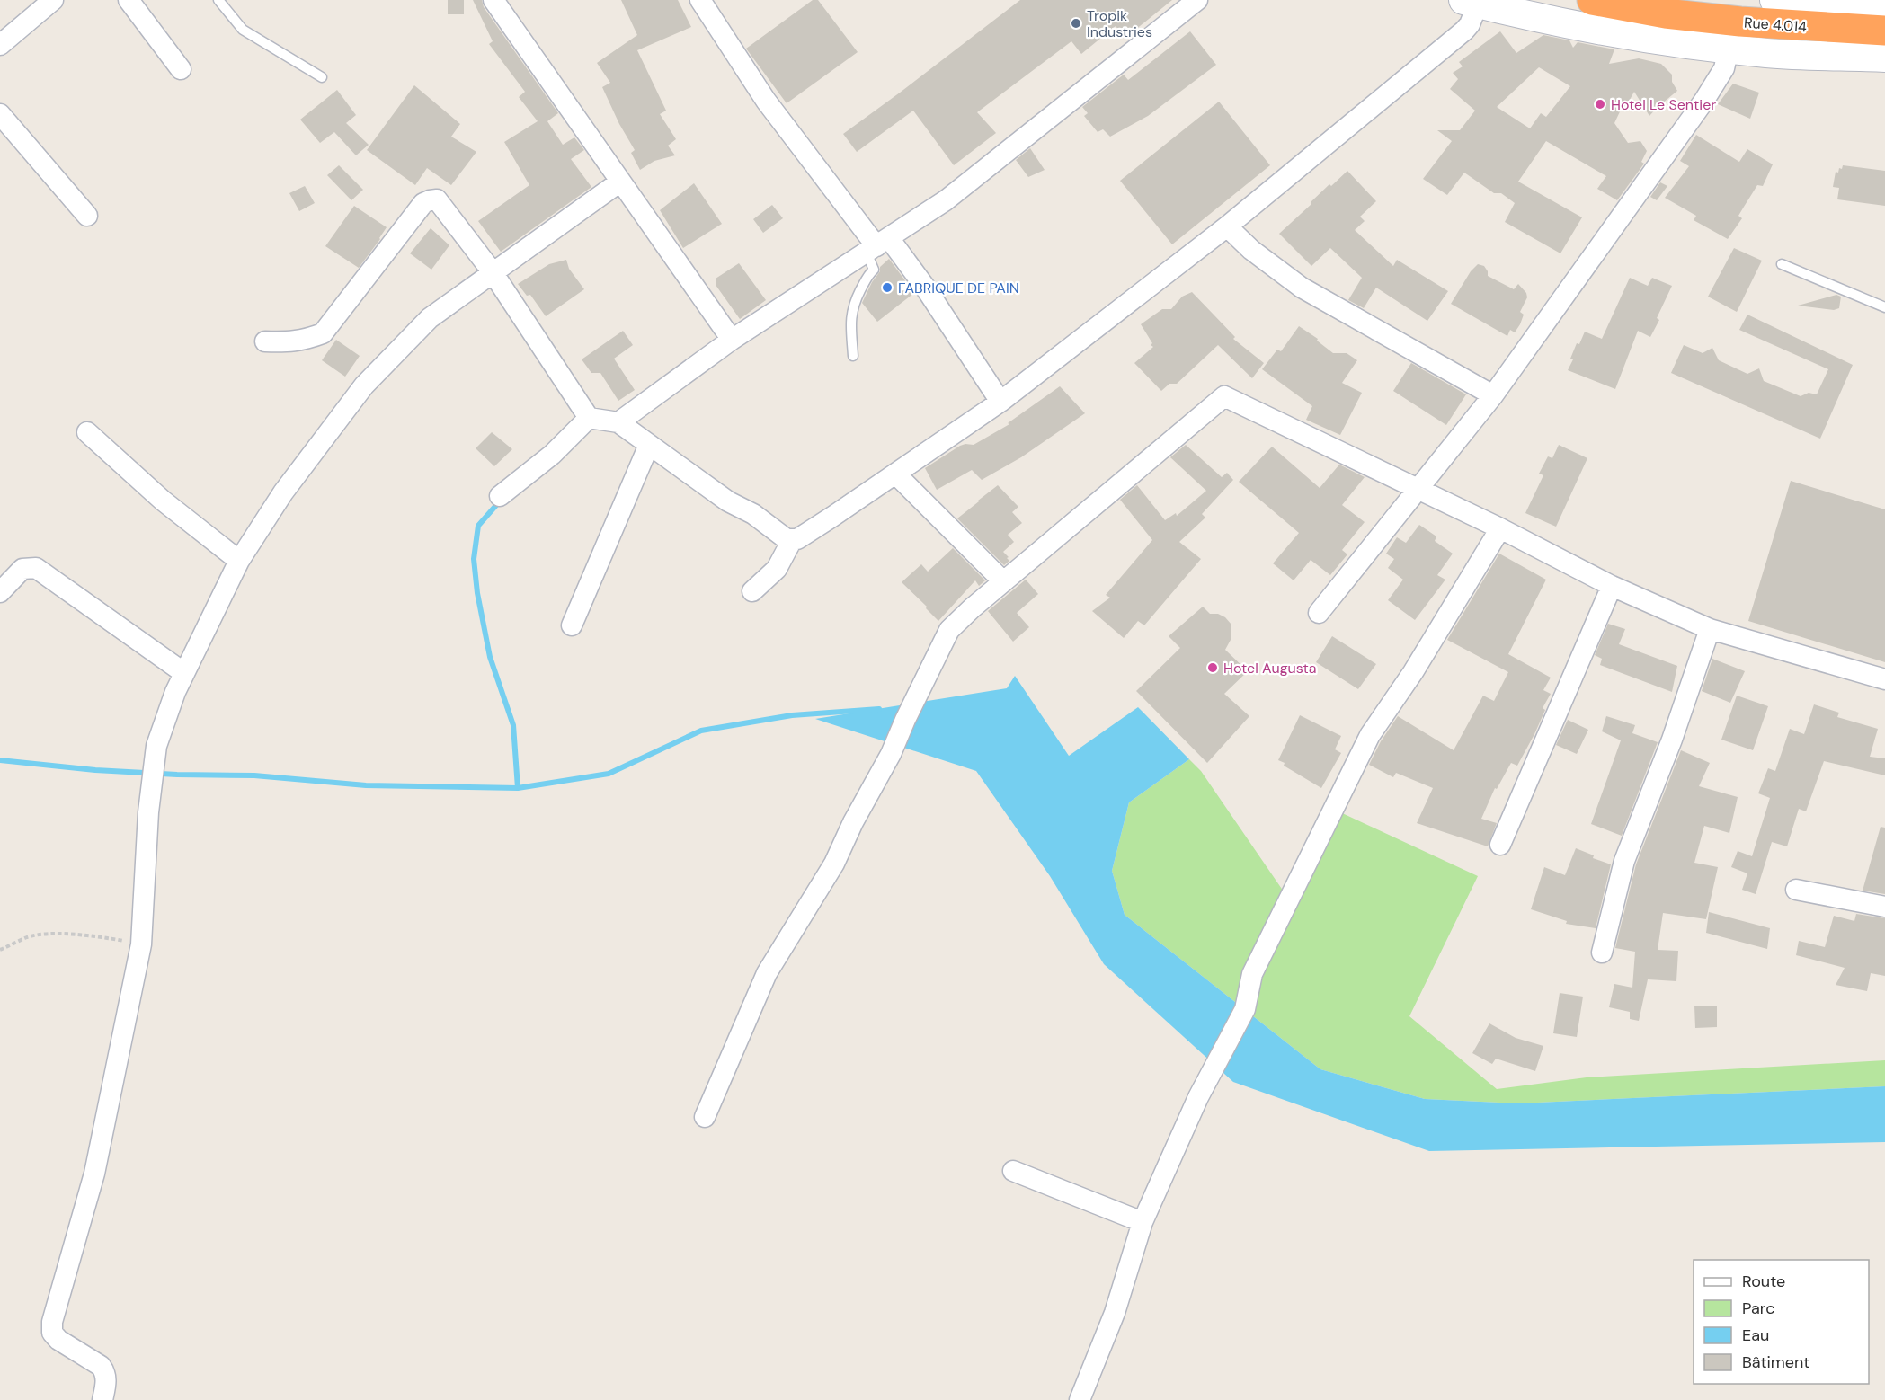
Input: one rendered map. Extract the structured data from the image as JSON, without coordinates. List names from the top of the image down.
{
  "streets": {
    "highway": ["Rue 4.014"]
  },
  "places": [
    "Tropik Industries",
    "Hotel Le Sentier",
    "FABRIQUE DE PAIN",
    "Hotel Augusta"
  ],
  "legend": [
    "Route",
    "Parc",
    "Eau",
    "Bâtiment"
  ]
}
